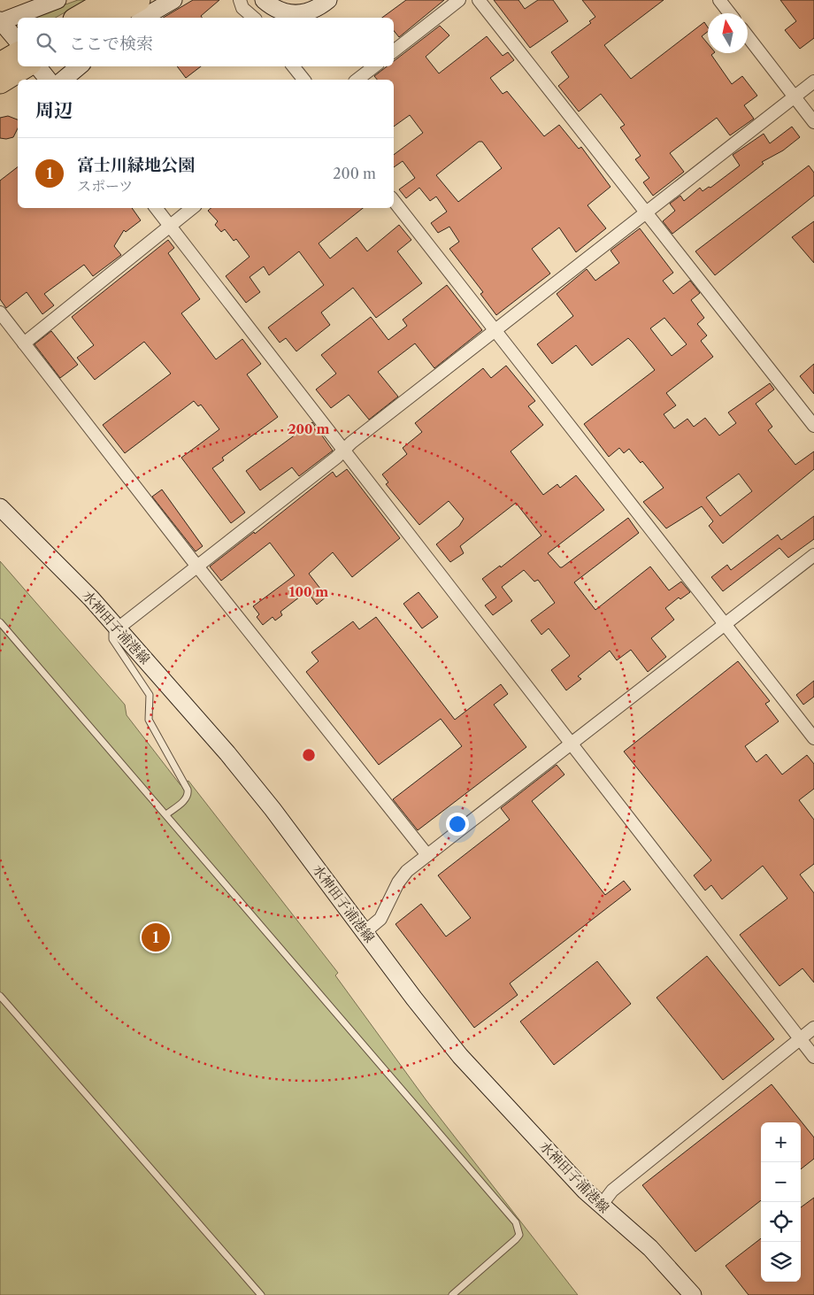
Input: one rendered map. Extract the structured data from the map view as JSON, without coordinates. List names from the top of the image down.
{
  "streets": {
    "main road": ["水神田子浦港線"]
  },
  "north": "top",
  "page": {
    "search": "ここで検索",
    "heading": "周辺",
    "list": [
      {
        "mark": "1",
        "name": "富士川緑地公園",
        "note": "スポーツ",
        "value": "200 m"
      }
    ],
    "pins": "1",
    "map_buttons": ["+", "−"]
  },
  "rings": ["200 m", "100 m"]
}
